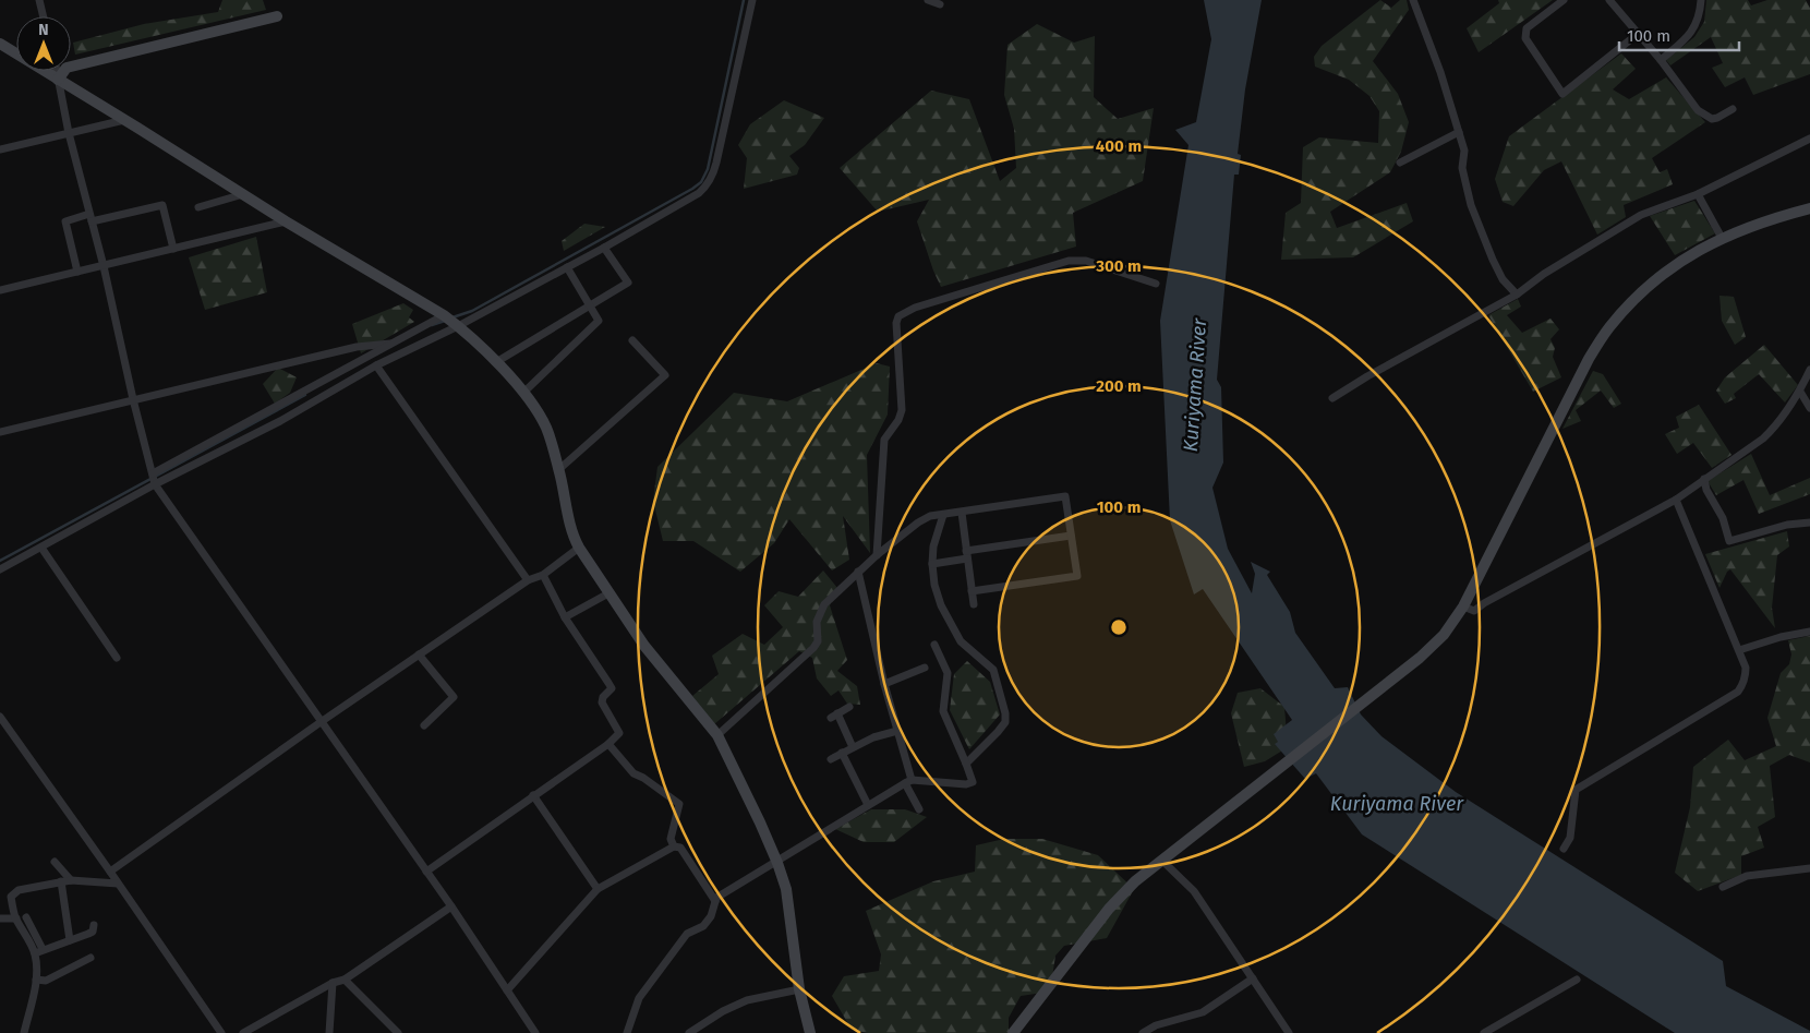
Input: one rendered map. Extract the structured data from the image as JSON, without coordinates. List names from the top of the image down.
{
  "water": ["Kuriyama River"],
  "scale_bar": "100 m",
  "north": "top",
  "rings": [
    "400 m",
    "300 m",
    "200 m",
    "100 m"
  ]
}
